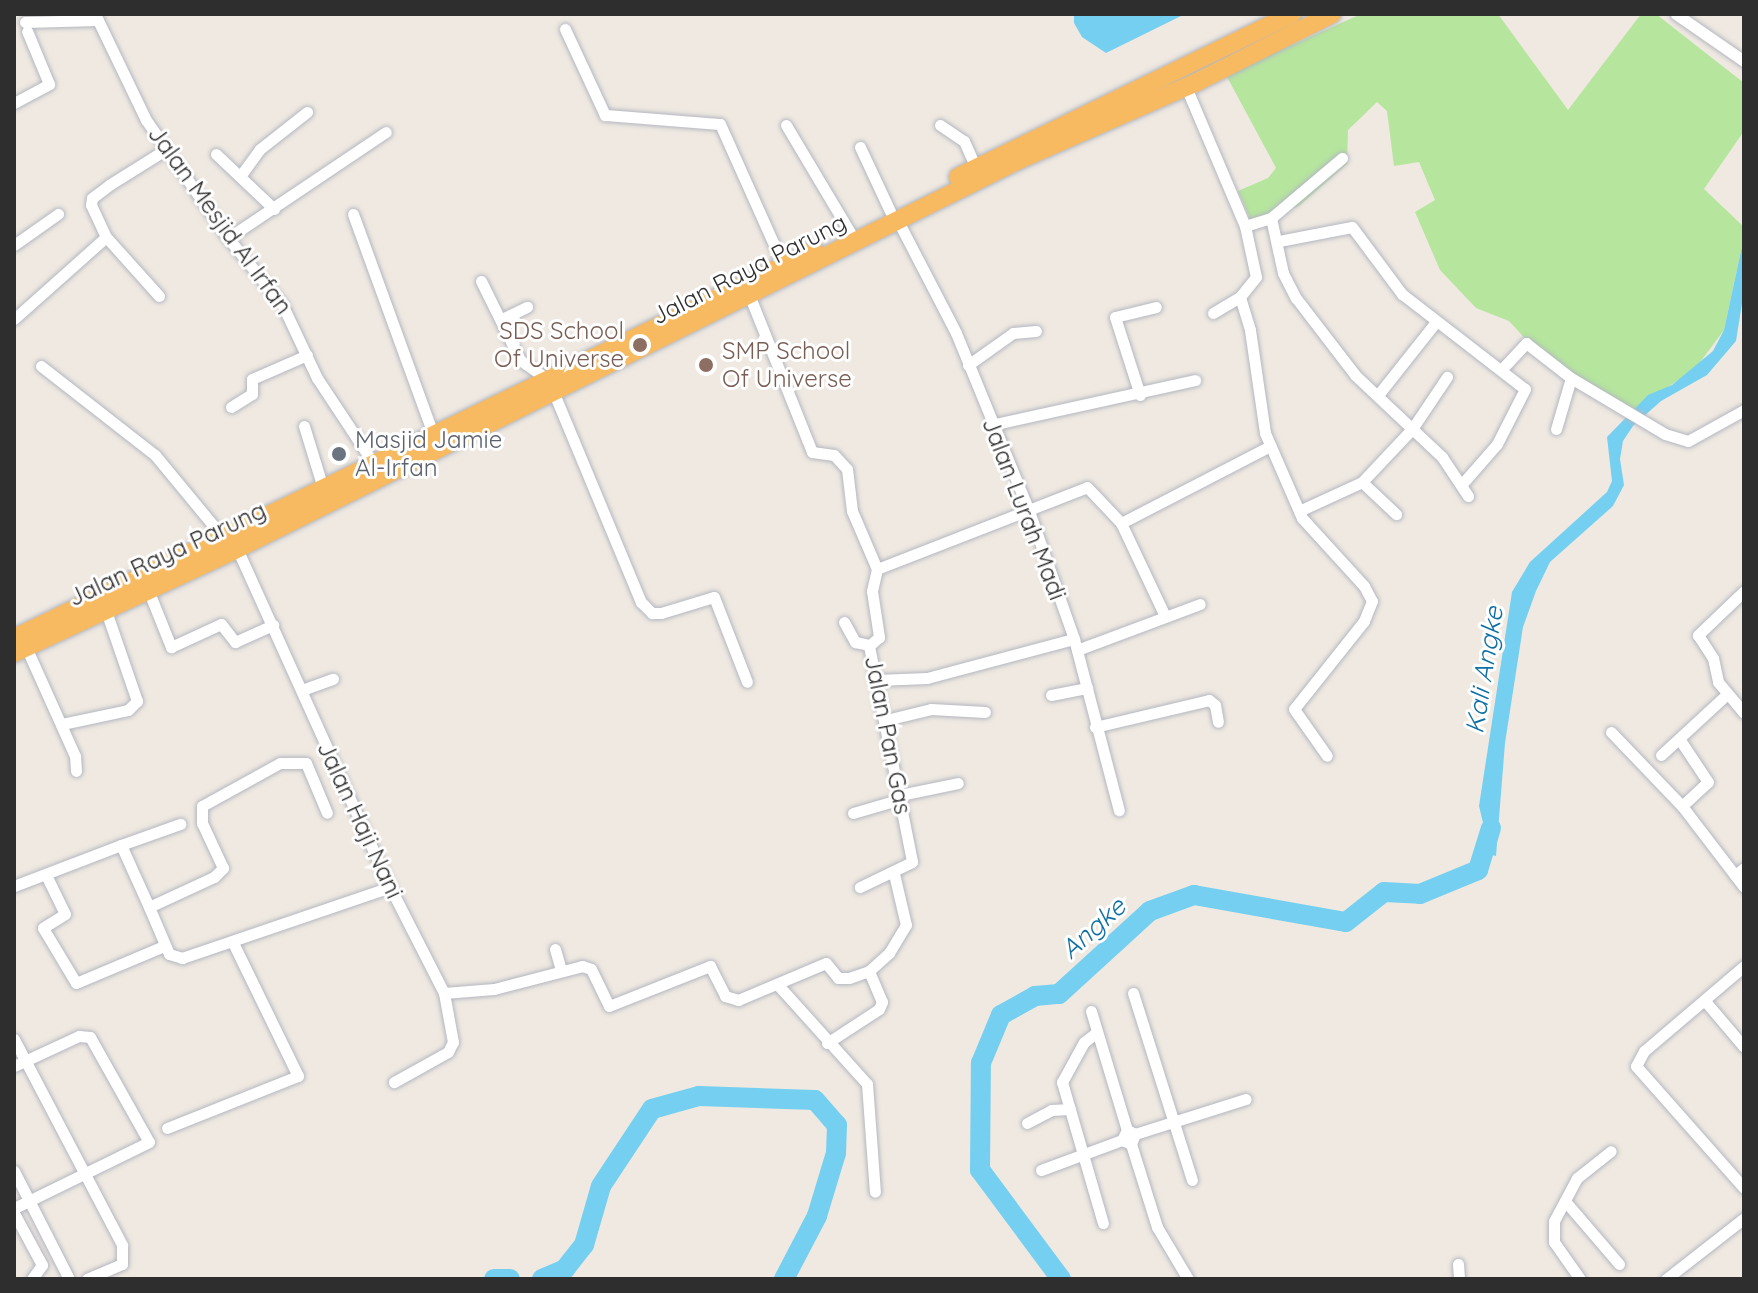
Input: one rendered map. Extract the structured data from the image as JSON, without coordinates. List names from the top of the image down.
{
  "streets": {
    "highway": ["Jalan Raya Parung"],
    "street": [
      "Jalan Mesjid Al Irfan",
      "Jalan Lurah Madi",
      "Jalan Pan Gas",
      "Jalan Haji Nani"
    ]
  },
  "crossings": [
    ["Jalan Mesjid Al Irfan", "Jalan Raya Parung"],
    ["Jalan Raya Parung", "Jalan Lurah Madi"],
    ["Jalan Raya Parung", "Jalan Pan Gas"],
    ["Jalan Raya Parung", "Jalan Haji Nani"]
  ],
  "water": ["Kali Angke", "Angke"],
  "places": ["SDS School Of Universe", "SMP School Of Universe", "Masjid Jamie Al-Irfan"]
}
